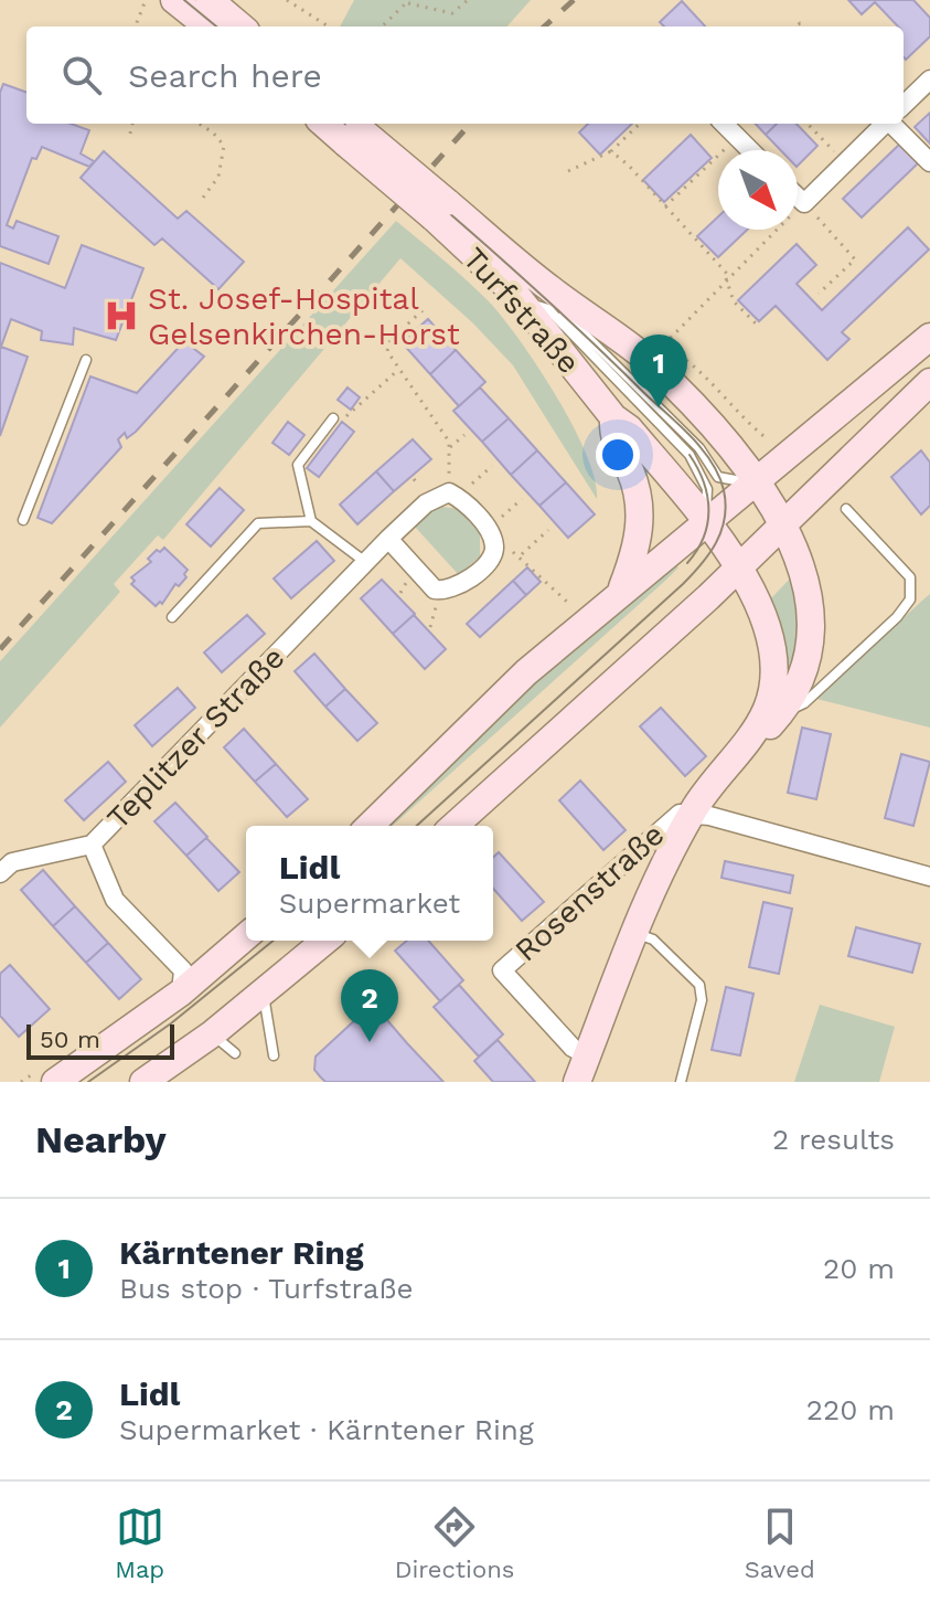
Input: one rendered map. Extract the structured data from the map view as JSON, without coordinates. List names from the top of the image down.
{
  "streets": {
    "main road": ["Turfstraße", "Rosenstraße"],
    "street": ["Teplitzer Straße"]
  },
  "crossings": [
    ["Turfstraße", "Rosenstraße"]
  ],
  "places": {
    "hospital": ["St. Josef-Hospital Gelsenkirchen-Horst"]
  },
  "scale_bar": "50 m",
  "north": "bottom right",
  "page": {
    "search": "Search here",
    "pins": ["1", "2"],
    "popup": ["Lidl", "Supermarket"],
    "scale": "50 m",
    "heading": ["Nearby", "2 results"],
    "list": [
      {
        "mark": "1",
        "name": "Kärntener Ring",
        "note": "Bus stop · Turfstraße",
        "value": "20 m"
      },
      {
        "mark": "2",
        "name": "Lidl",
        "note": "Supermarket · Kärntener Ring",
        "value": "220 m"
      }
    ],
    "nav": ["Map", "Directions", "Saved"]
  }
}
